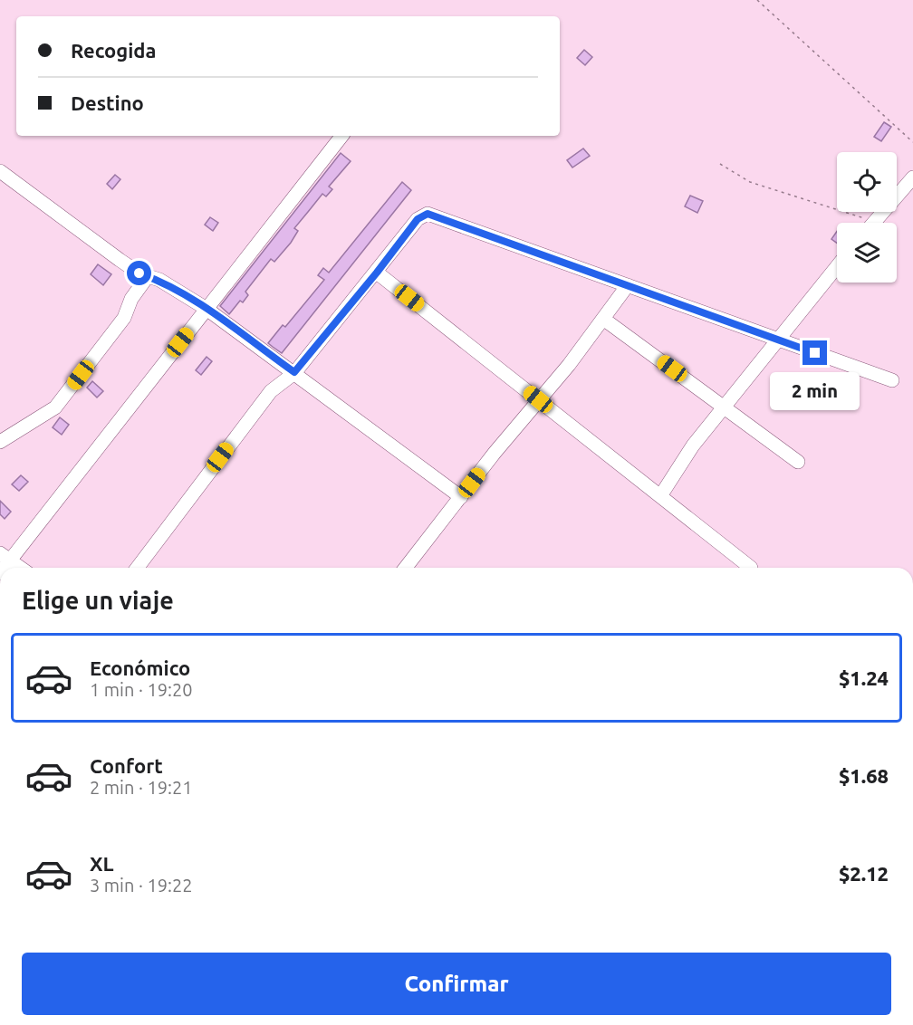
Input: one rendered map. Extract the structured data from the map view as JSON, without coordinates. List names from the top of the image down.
{
  "page": {
    "banner": ["Recogida", "Destino"],
    "bubble": "2 min",
    "heading": "Elige un viaje",
    "list": [
      {
        "name": "Económico",
        "note": "1 min · 19:20",
        "value": "$1.24"
      },
      {
        "name": "Confort",
        "note": "2 min · 19:21",
        "value": "$1.68"
      },
      {
        "name": "XL",
        "note": "3 min · 19:22",
        "value": "$2.12"
      }
    ],
    "buttons": "Confirmar"
  }
}
